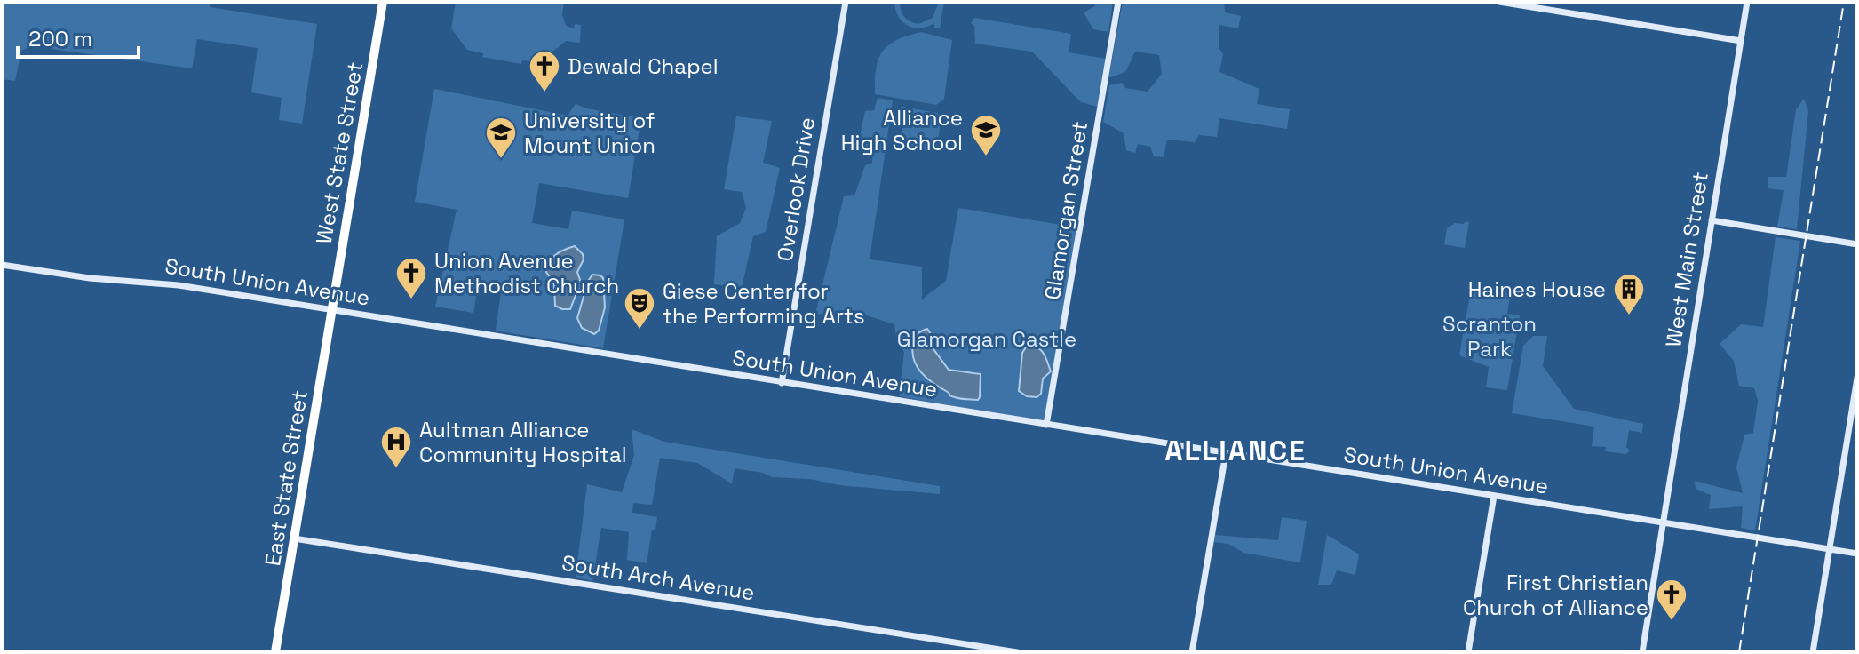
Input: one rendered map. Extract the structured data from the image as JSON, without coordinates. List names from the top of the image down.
{
  "streets": {
    "highway": ["West State Street", "East State Street"],
    "street": [
      "Overlook Drive",
      "Glamorgan Street",
      "West Main Street",
      "South Union Avenue",
      "South Arch Avenue"
    ]
  },
  "crossings": [
    ["West State Street", "South Union Avenue"],
    ["West State Street", "East State Street"],
    ["Overlook Drive", "South Union Avenue"],
    ["Glamorgan Street", "South Union Avenue"],
    ["West Main Street", "South Union Avenue"],
    ["South Union Avenue", "East State Street"],
    ["East State Street", "South Arch Avenue"]
  ],
  "districts": ["ALLIANCE"],
  "parks": ["Scranton Park", "Glamorgan Castle"],
  "places": {
    "church": ["Dewald Chapel", "Union Avenue Methodist Church", "First Christian Church of Alliance"],
    "school or university": ["Alliance High School", "University of Mount Union"],
    "building": ["Haines House"],
    "theatre": ["Giese Center for the Performing Arts"],
    "hospital": ["Aultman Alliance Community Hospital"]
  },
  "scale_bar": "200 m"
}
